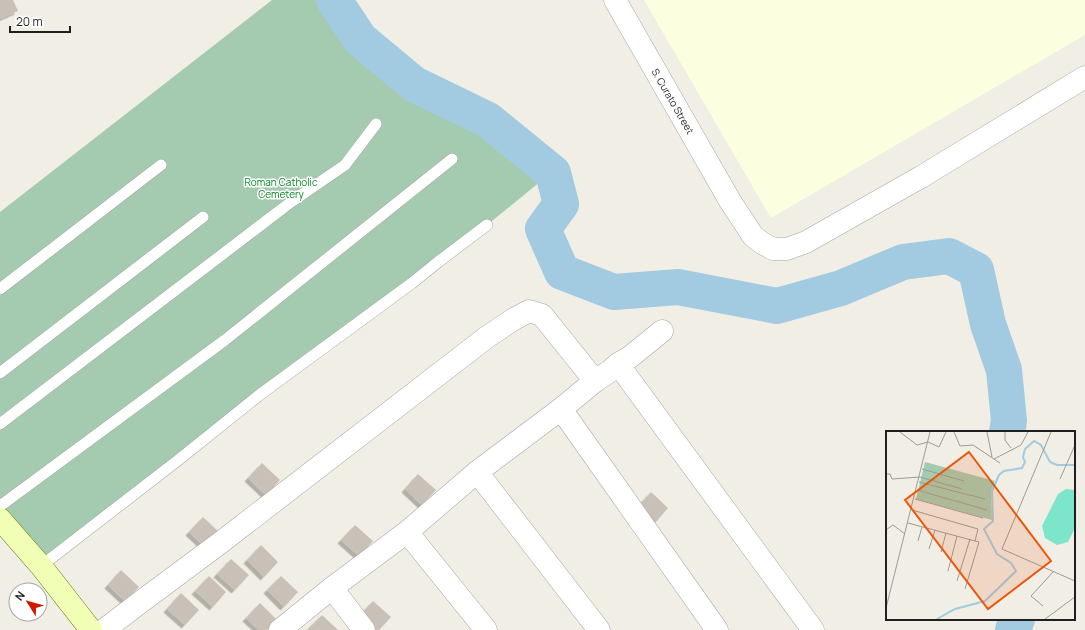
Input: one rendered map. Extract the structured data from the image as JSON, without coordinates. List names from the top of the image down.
{
  "streets": {
    "street": ["S. Curato Street"]
  },
  "parks": ["Roman Catholic Cemetery"],
  "scale_bar": "20 m",
  "north": "top left"
}
